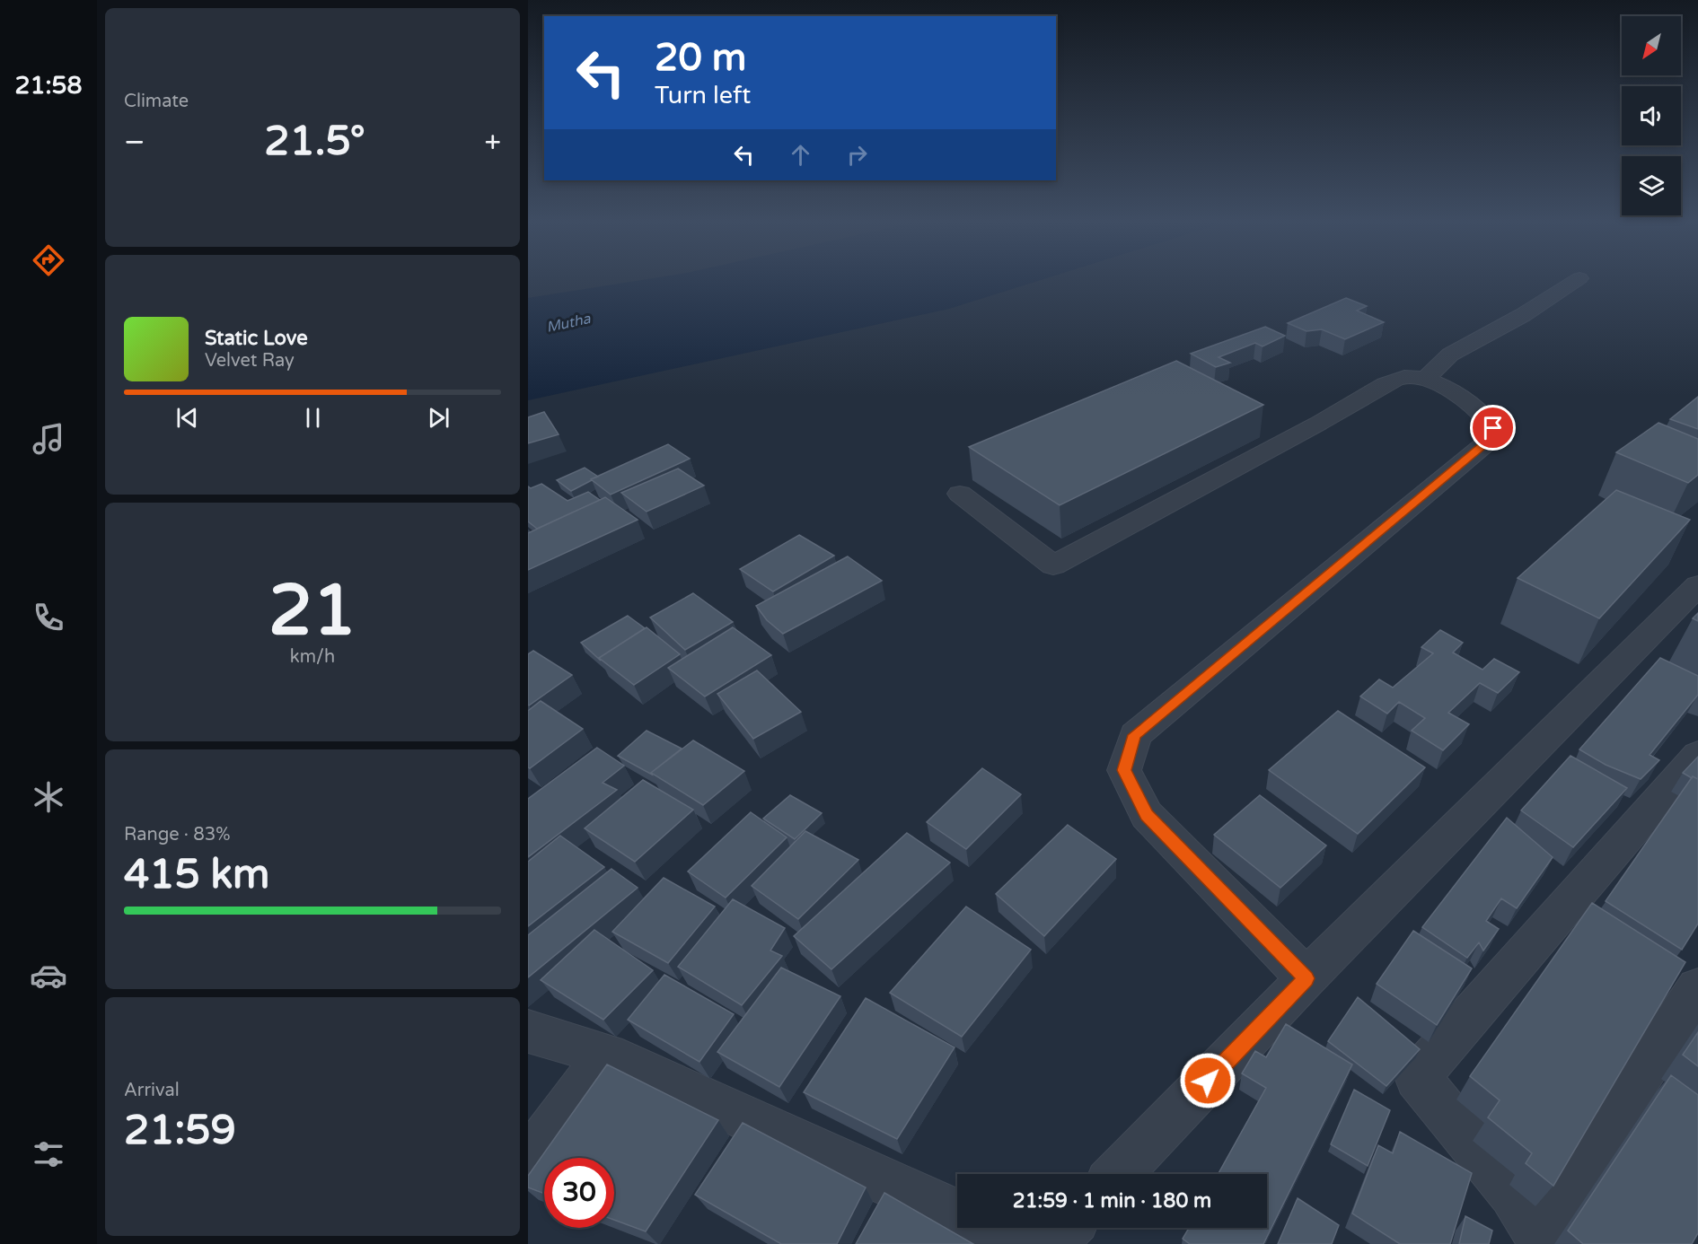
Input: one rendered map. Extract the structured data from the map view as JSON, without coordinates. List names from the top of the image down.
{
  "water": ["Mutha"],
  "north": "bottom left",
  "page": {
    "tabs": "21:58",
    "tile": [
      "Climate",
      ["21", "km/h"],
      ["Range · 83%", "415 km"],
      ["Arrival", "21:59"]
    ],
    "turn": ["20 m", "Turn left"],
    "heat": ["−", "21.5°", "+"],
    "song": ["Static Love", "Velvet Ray"],
    "limit": "30",
    "trip": "21:59 · 1 min · 180 m"
  }
}
